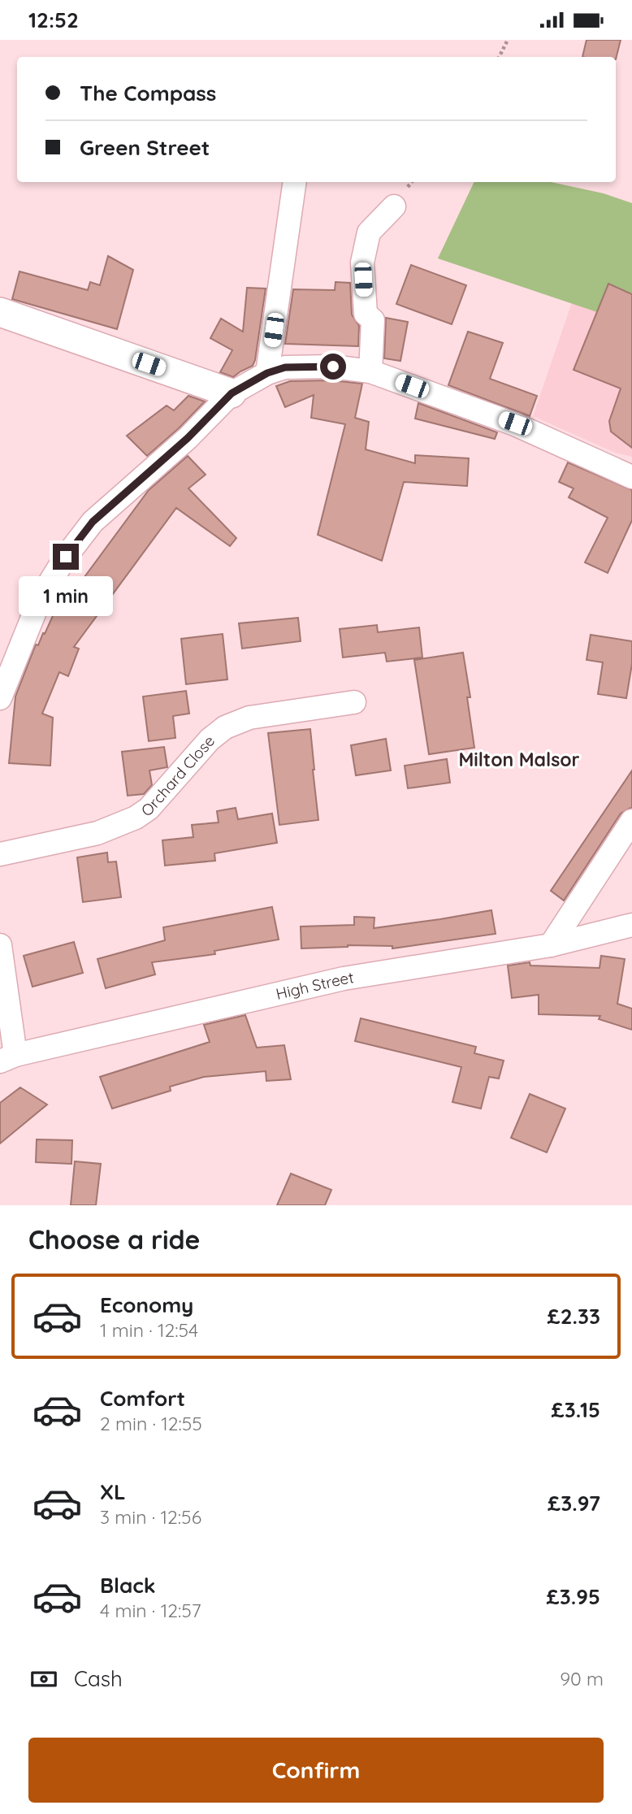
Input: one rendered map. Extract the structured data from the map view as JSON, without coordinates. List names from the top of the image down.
{
  "streets": {
    "street": ["Orchard Close", "High Street"]
  },
  "districts": ["Milton Malsor"],
  "page": {
    "status": "12:52",
    "banner": ["The Compass", "Green Street"],
    "bubble": "1 min",
    "heading": "Choose a ride",
    "list": [
      {
        "name": "Economy",
        "note": "1 min · 12:54",
        "value": "£2.33"
      },
      {
        "name": "Comfort",
        "note": "2 min · 12:55",
        "value": "£3.15"
      },
      {
        "name": "XL",
        "note": "3 min · 12:56",
        "value": "£3.97"
      },
      {
        "name": "Black",
        "note": "4 min · 12:57",
        "value": "£3.95"
      }
    ],
    "pay": ["Cash", "90 m"],
    "buttons": "Confirm"
  }
}
